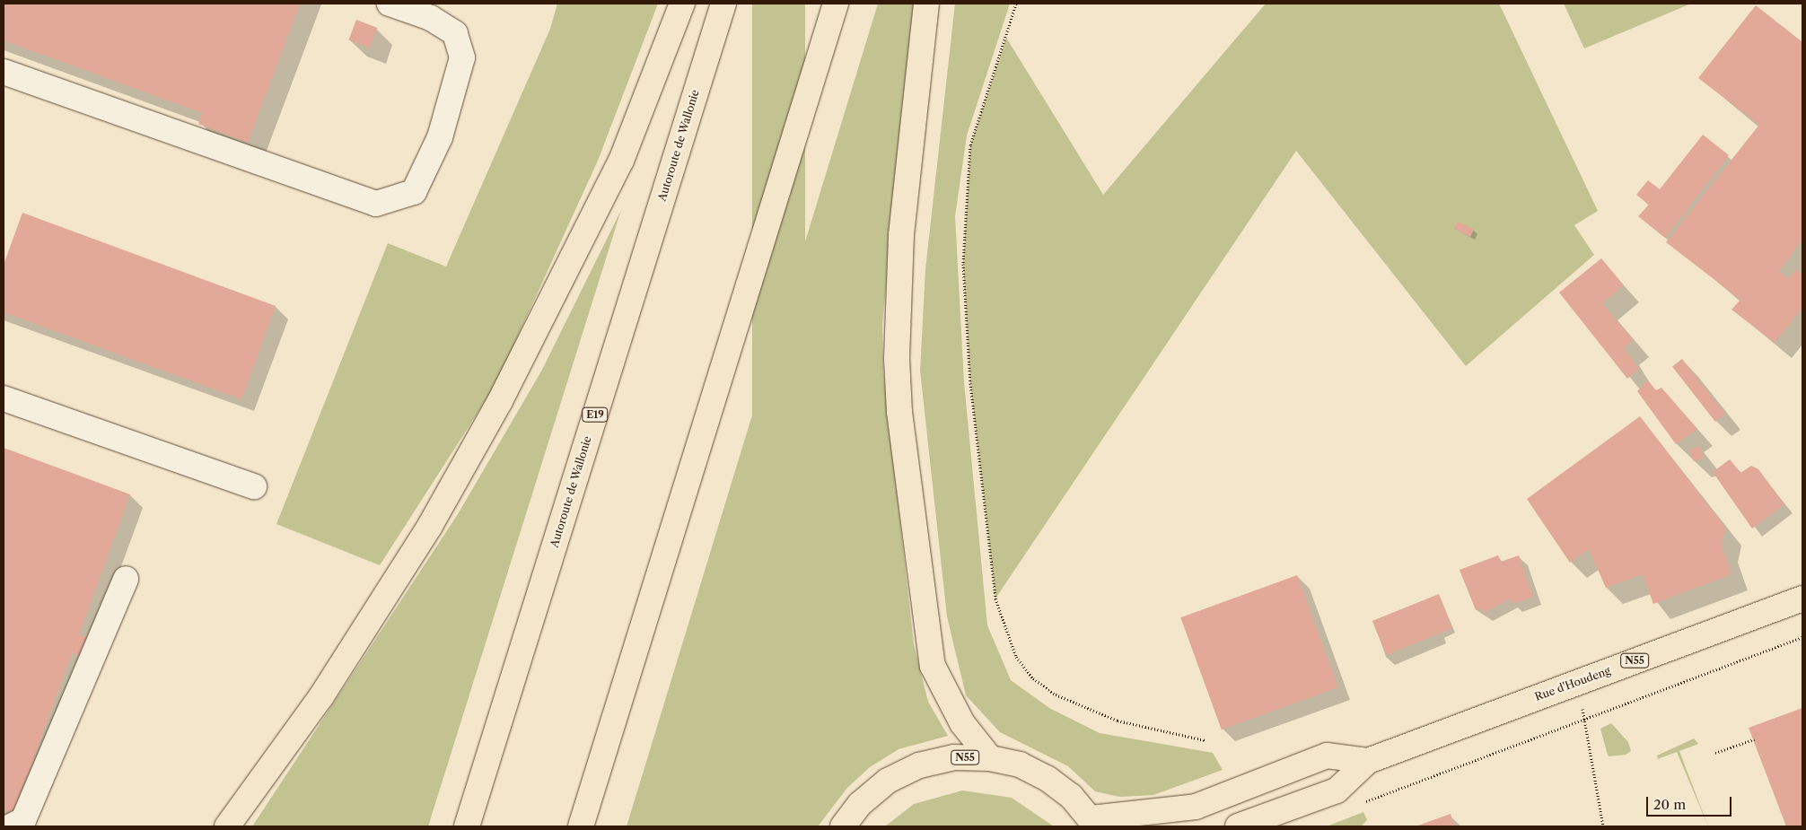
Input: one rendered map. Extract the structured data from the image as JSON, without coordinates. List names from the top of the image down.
{
  "streets": {
    "main road": [
      "Autoroute de Wallonie",
      "E19",
      "N55",
      "Rue d'Houdeng"
    ]
  },
  "crossings": [
    ["N55", "Rue d'Houdeng"]
  ],
  "scale_bar": "20 m"
}
